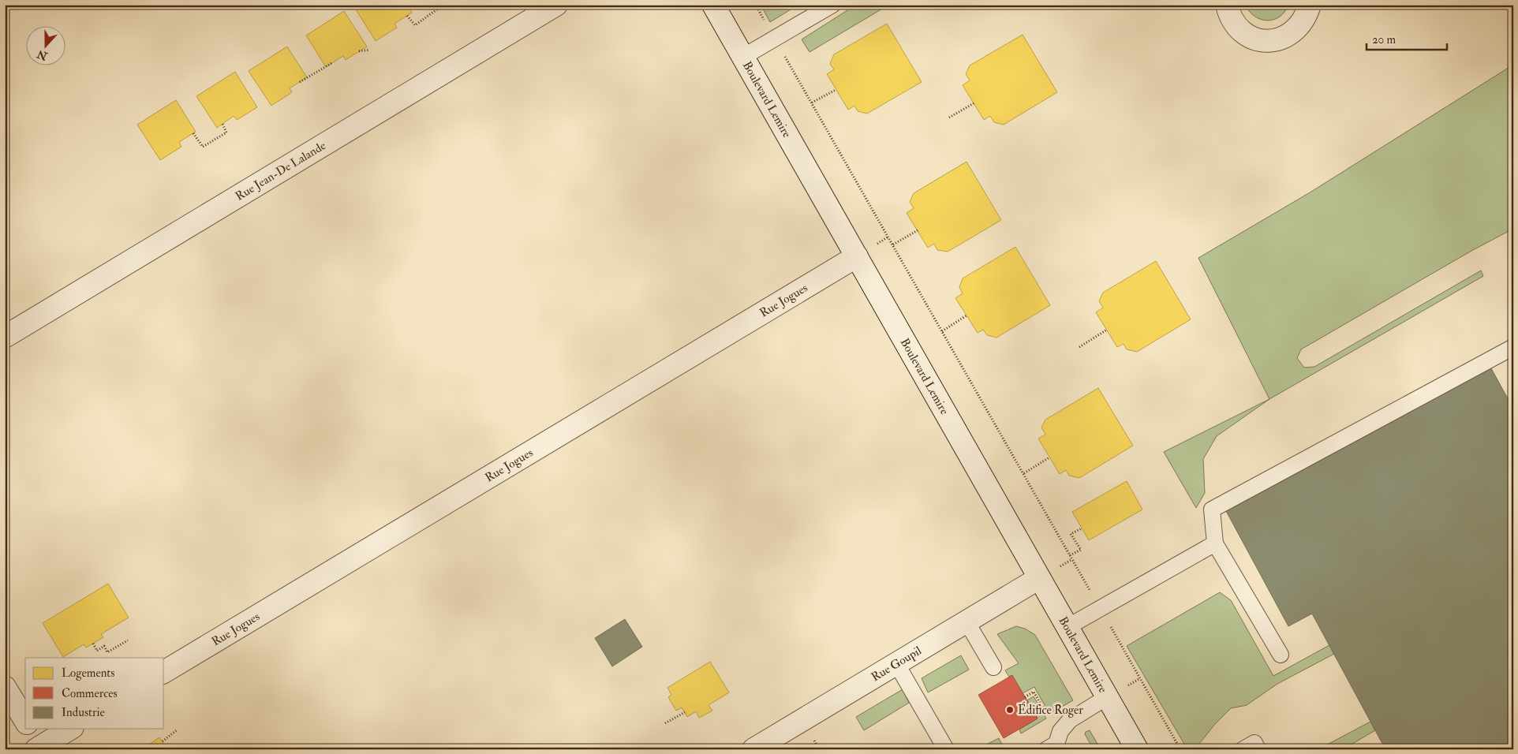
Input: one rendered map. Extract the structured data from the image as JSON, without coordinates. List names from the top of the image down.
{
  "streets": {
    "street": [
      "Boulevard Lemire",
      "Rue Jean-De Lalande",
      "Rue Jogues",
      "Rue Goupil"
    ]
  },
  "crossings": [
    ["Boulevard Lemire", "Rue Jogues"],
    ["Boulevard Lemire", "Rue Goupil"]
  ],
  "places": ["Édifice Roger"],
  "legend": ["Logements", "Commerces", "Industrie"],
  "scale_bar": "20 m",
  "north": "bottom"
}
